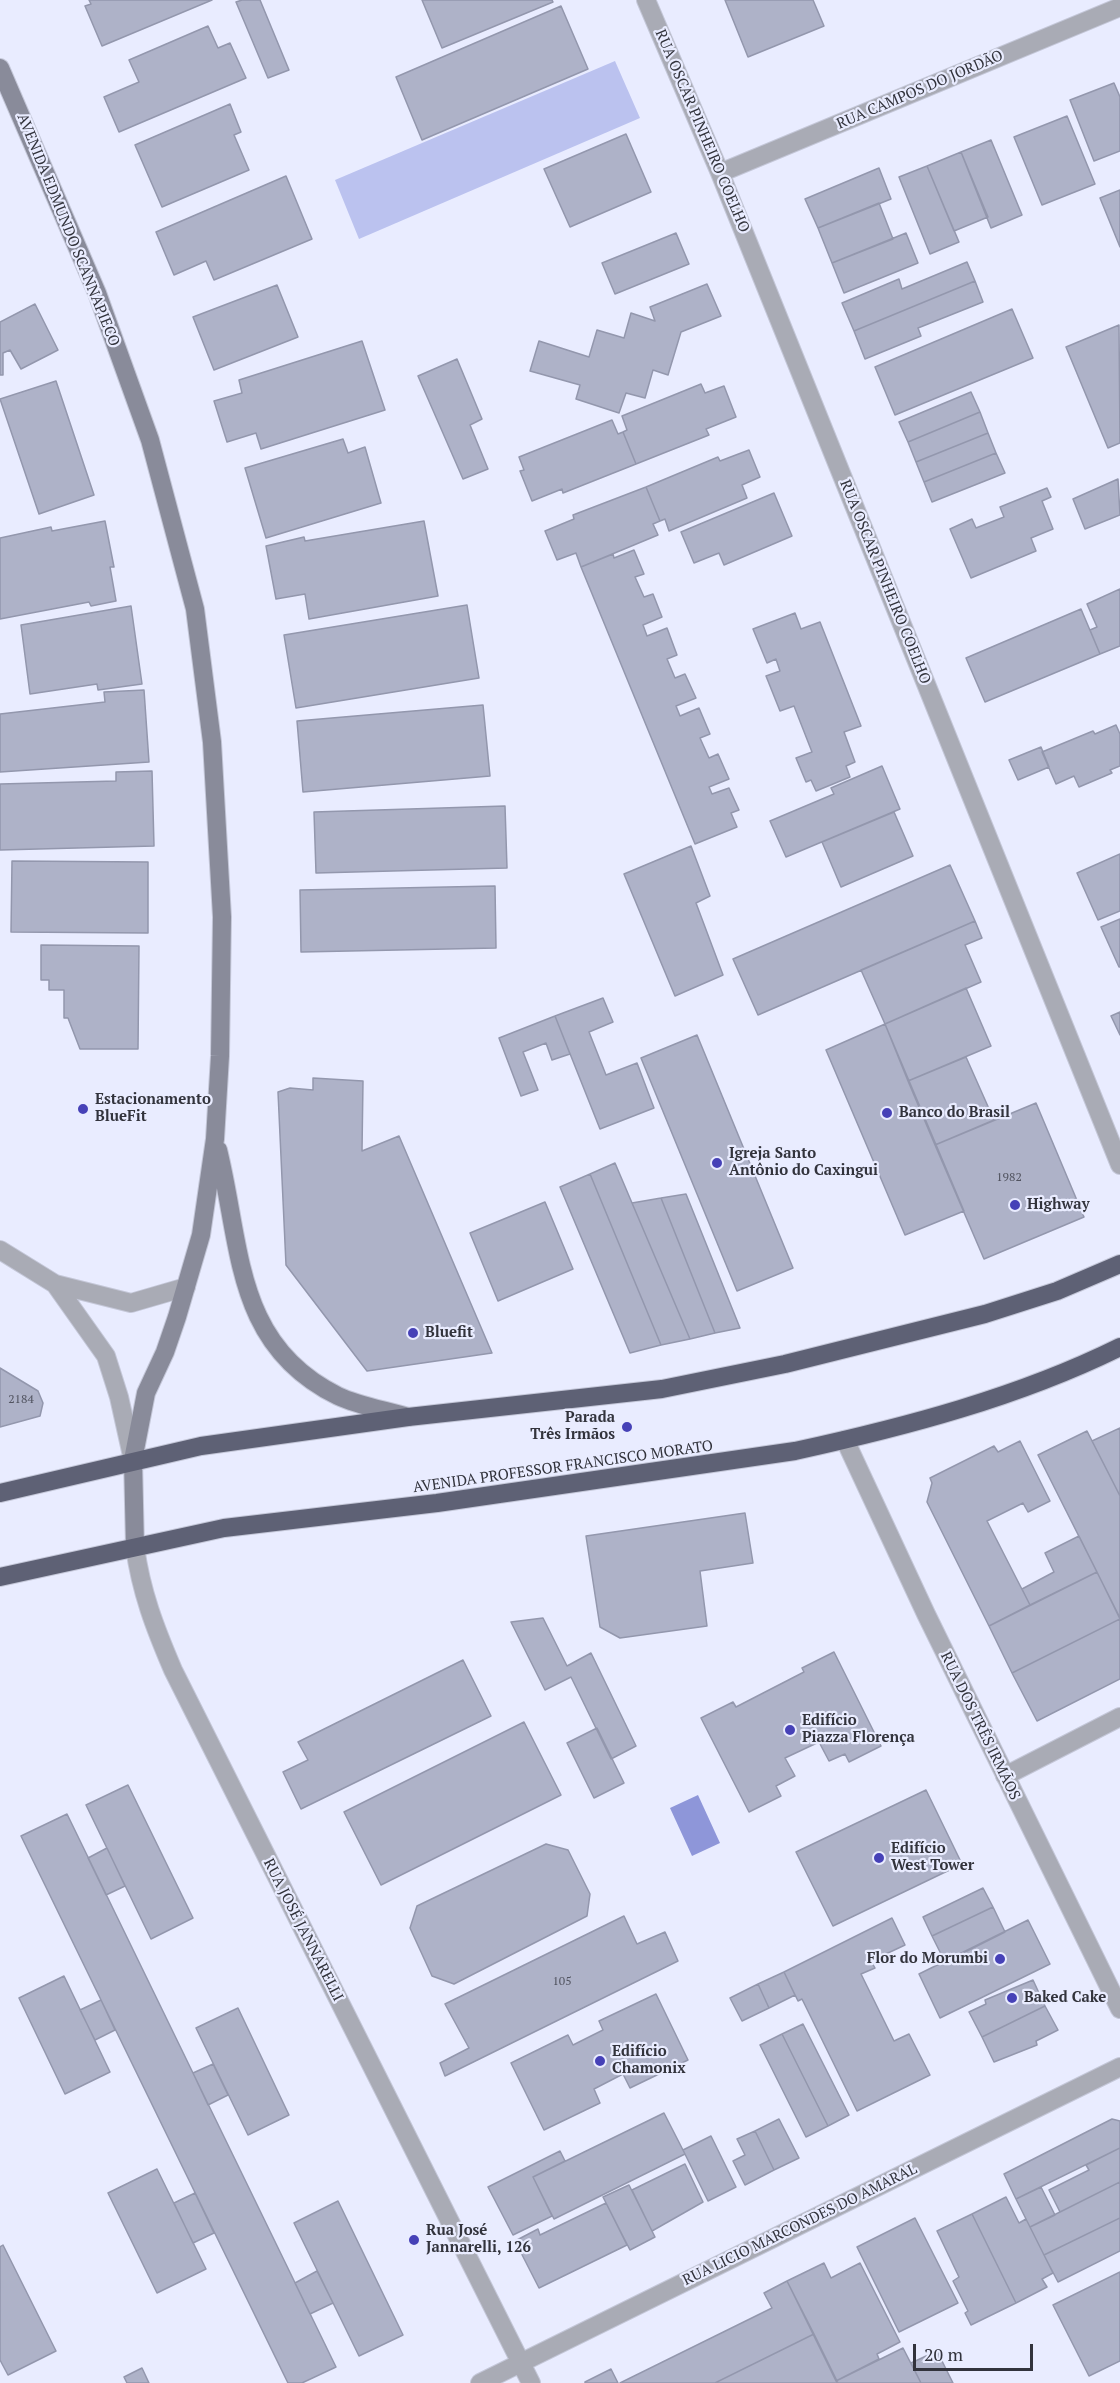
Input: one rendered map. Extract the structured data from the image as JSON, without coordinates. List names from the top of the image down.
{
  "streets": {
    "highway": ["AVENIDA PROFESSOR FRANCISCO MORATO"],
    "main road": ["AVENIDA EDMUNDO SCANNAPIECO", "RUA JOSÉ JANNARELLI"],
    "street": [
      "RUA CAMPOS DO JORDÃO",
      "RUA OSCAR PINHEIRO COELHO",
      "RUA DOS TRÊS IRMÃOS",
      "RUA LICIO MARCONDES DO AMARAL"
    ]
  },
  "crossings": [
    ["RUA CAMPOS DO JORDÃO", "RUA OSCAR PINHEIRO COELHO"],
    ["AVENIDA EDMUNDO SCANNAPIECO", "RUA JOSÉ JANNARELLI"],
    ["AVENIDA PROFESSOR FRANCISCO MORATO", "RUA DOS TRÊS IRMÃOS"],
    ["AVENIDA PROFESSOR FRANCISCO MORATO", "RUA JOSÉ JANNARELLI"],
    ["RUA JOSÉ JANNARELLI", "RUA LICIO MARCONDES DO AMARAL"]
  ],
  "places": [
    "Estacionamento BlueFit",
    "Banco do Brasil",
    "Igreja Santo Antônio do Caxingui",
    "Highway",
    "Bluefit",
    "Parada Três Irmãos",
    "Edifício Piazza Florença",
    "Edifício West Tower",
    "Flor do Morumbi",
    "Baked Cake",
    "Edifício Chamonix",
    "Rua José Jannarelli, 126"
  ],
  "house_numbers": ["1982", "2184", "105"],
  "scale_bar": "20 m"
}
